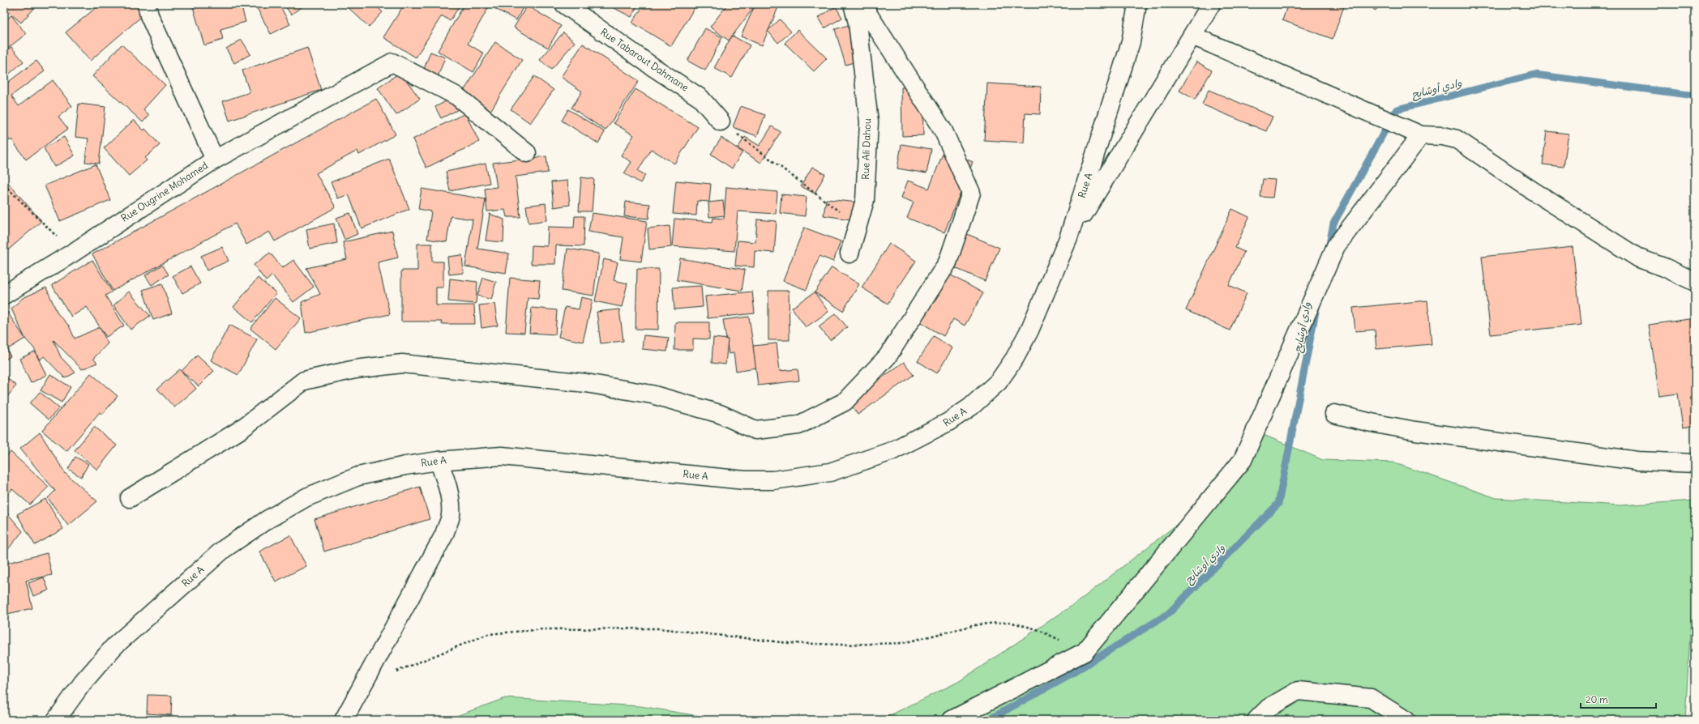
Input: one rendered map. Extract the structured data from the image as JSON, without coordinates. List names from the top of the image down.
{
  "streets": {
    "street": [
      "Rue Tabarout Dahmane",
      "Rue Ali Dahou",
      "Rue A",
      "Rue Ougrine Mohamed"
    ]
  },
  "water": ["وادي أوشايح"],
  "scale_bar": "20 m"
}
